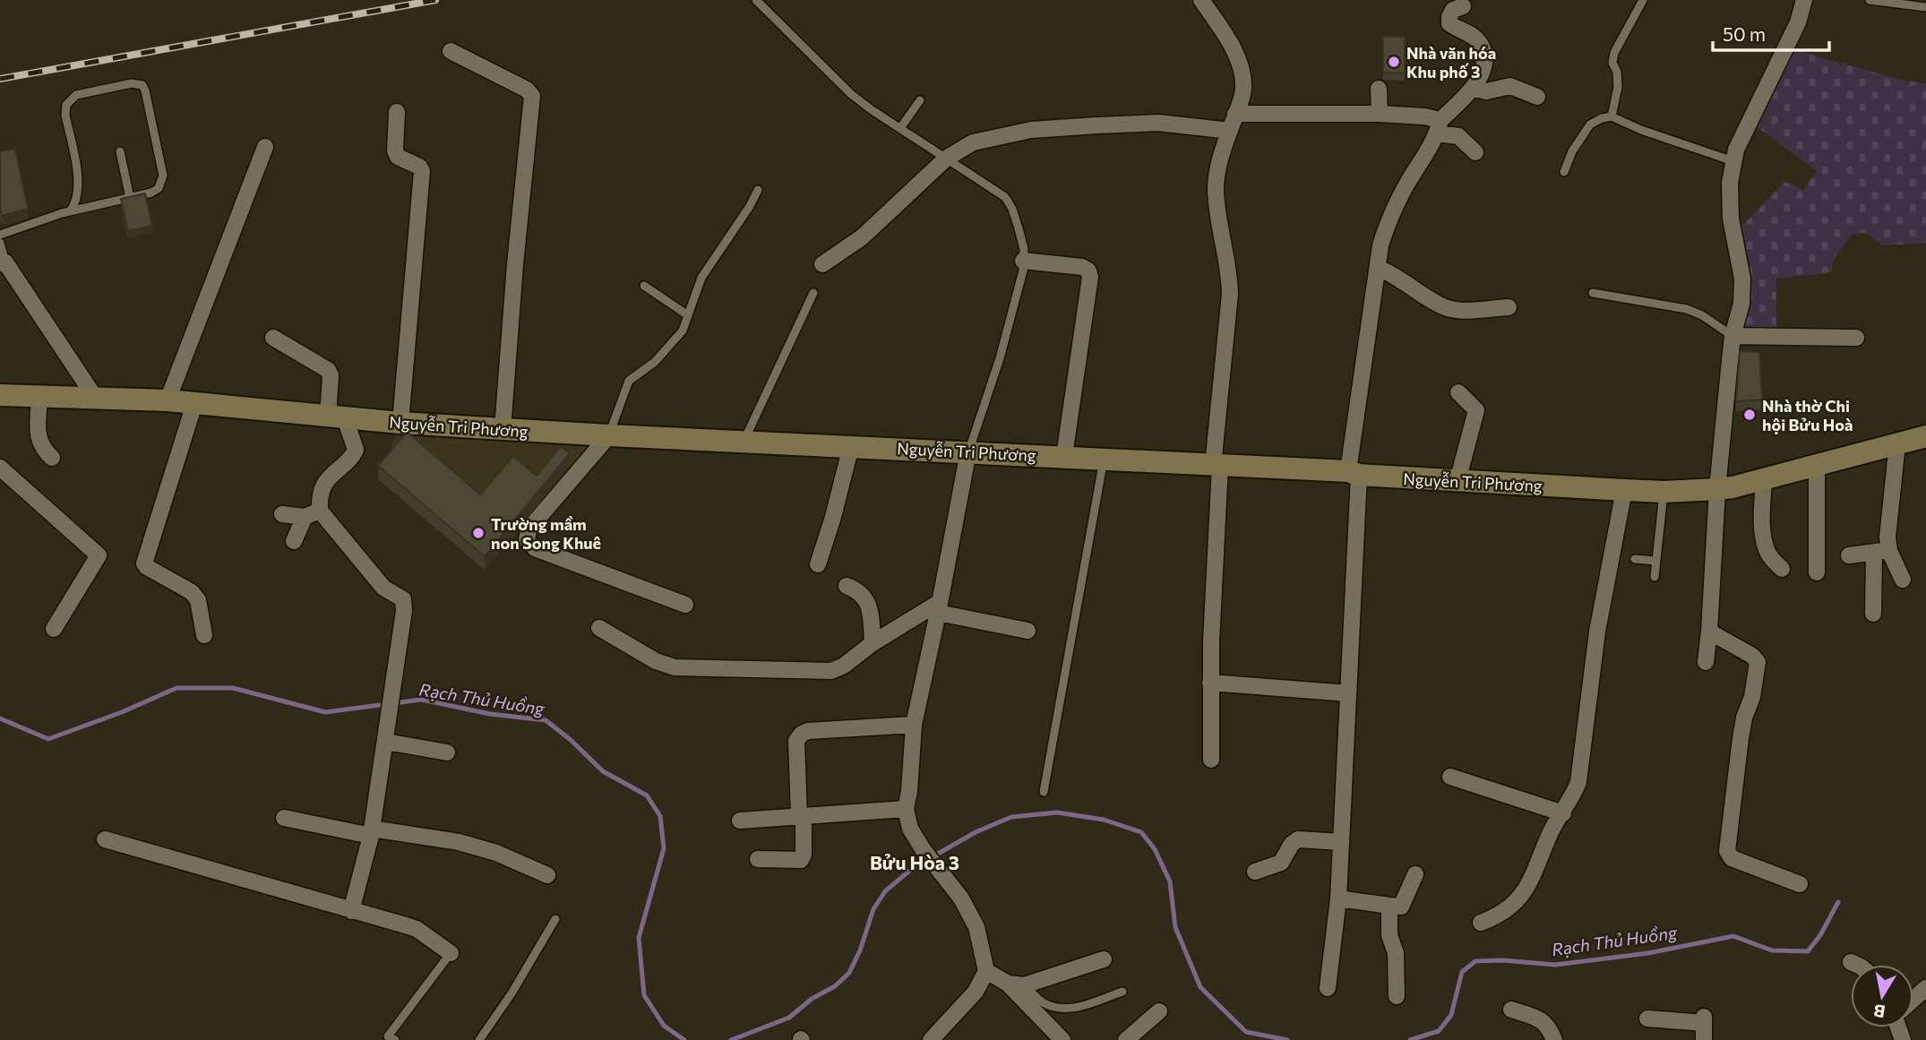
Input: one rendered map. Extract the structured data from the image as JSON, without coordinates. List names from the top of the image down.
{
  "streets": {
    "main road": ["Nguyễn Tri Phương"]
  },
  "districts": ["Bửu Hòa 3"],
  "water": ["Rạch Thủ Huồng"],
  "places": ["Nhà văn hóa Khu phố 3", "Nhà thờ Chi hội Bửu Hoà", "Trường mầm non Song Khuê"],
  "scale_bar": "50 m",
  "north": "bottom"
}
